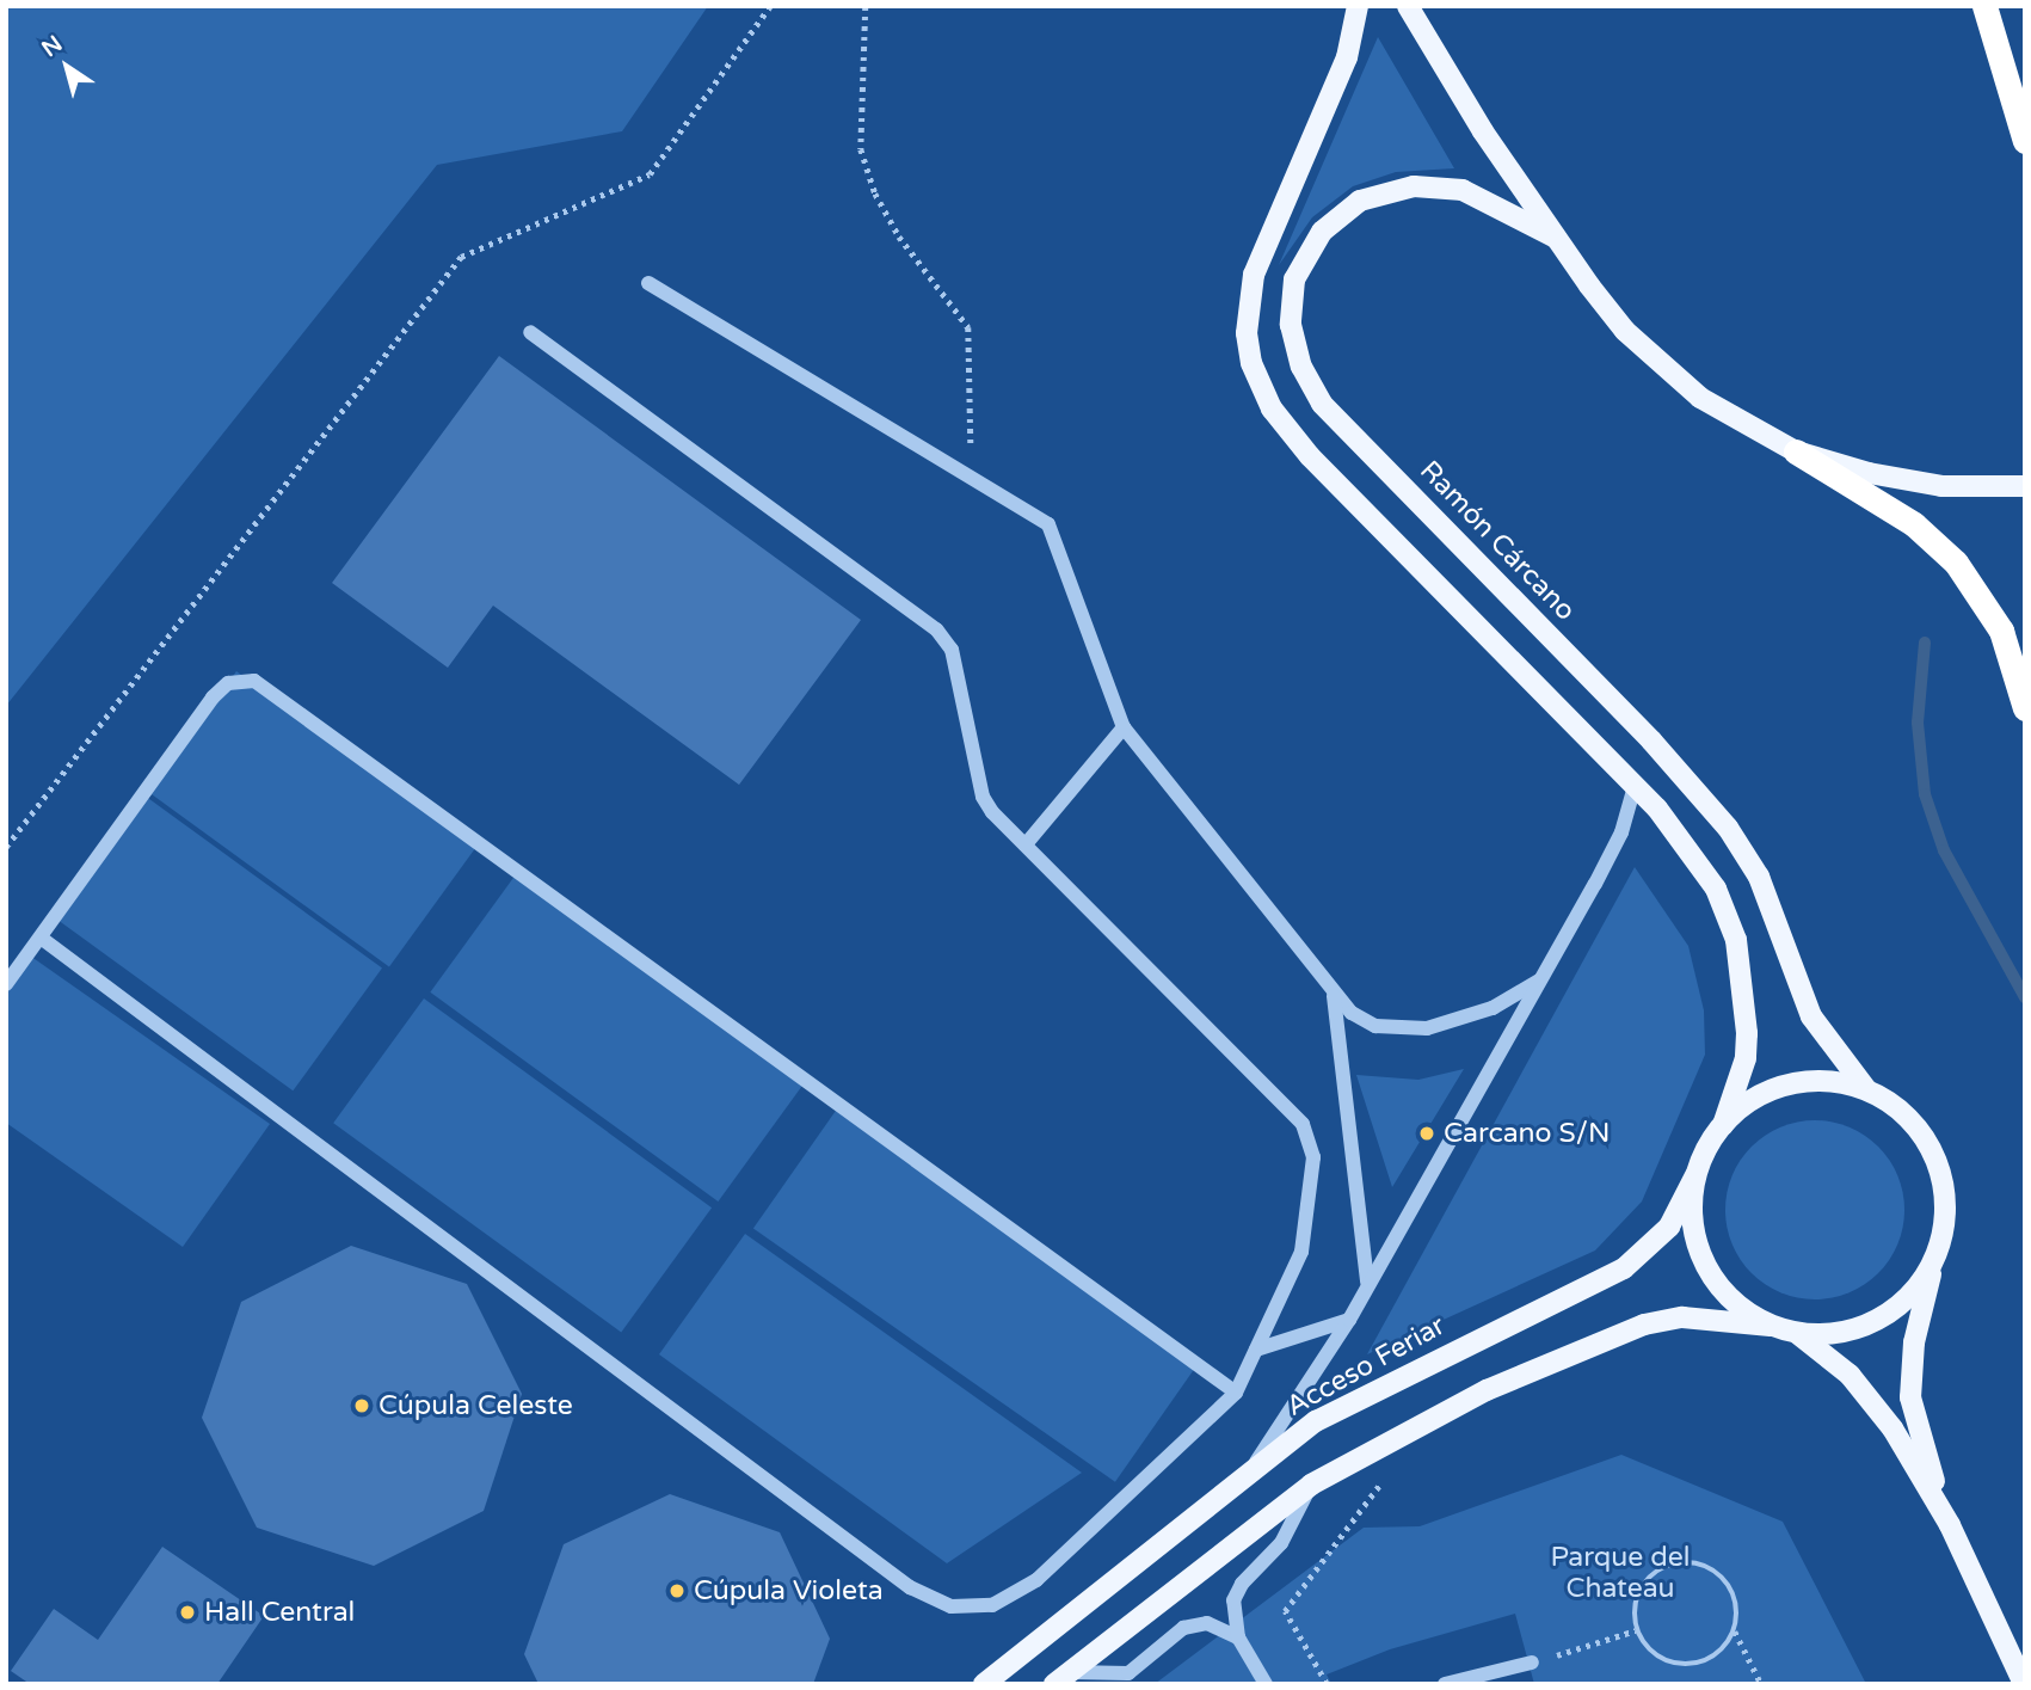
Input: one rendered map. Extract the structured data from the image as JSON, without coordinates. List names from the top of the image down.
{
  "streets": {
    "main road": ["Ramón Cárcano", "Acceso Feriar"]
  },
  "crossings": [
    ["Ramón Cárcano", "Acceso Feriar"]
  ],
  "parks": ["Parque del Chateau"],
  "places": [
    "Carcano S/N",
    "Cúpula Celeste",
    "Cúpula Violeta",
    "Hall Central"
  ],
  "north": "top left"
}
